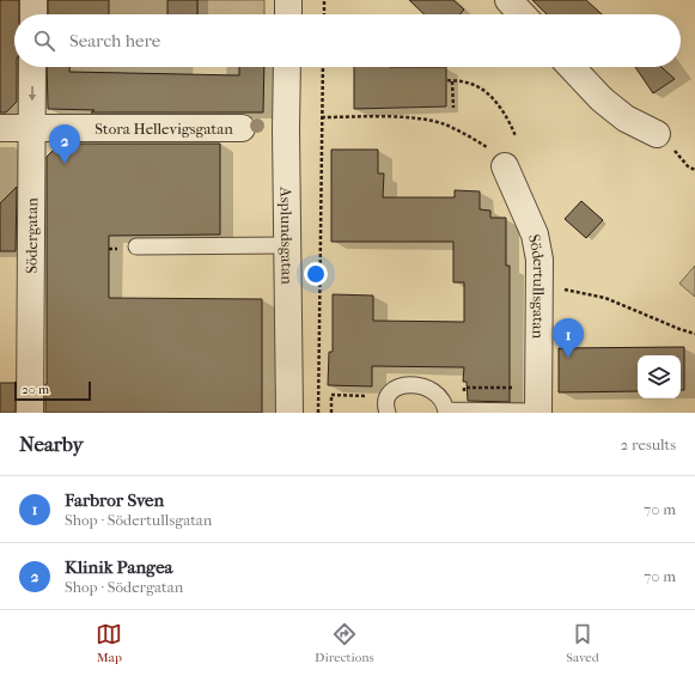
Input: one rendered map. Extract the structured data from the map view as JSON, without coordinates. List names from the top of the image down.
{
  "streets": {
    "street": [
      "Stora Hellevigsgatan",
      "Södergatan",
      "Asplundsgatan",
      "Södertullsgatan"
    ]
  },
  "crossings": [
    ["Stora Hellevigsgatan", "Södergatan"]
  ],
  "scale_bar": "20 m",
  "page": {
    "search": "Search here",
    "pins": ["2", "1"],
    "scale": "20 m",
    "heading": ["Nearby", "2 results"],
    "list": [
      {
        "mark": "1",
        "name": "Farbror Sven",
        "note": "Shop · Södertullsgatan",
        "value": "70 m"
      },
      {
        "mark": "2",
        "name": "Klinik Pangea",
        "note": "Shop · Södergatan",
        "value": "70 m"
      }
    ],
    "nav": ["Map", "Directions", "Saved"]
  }
}
